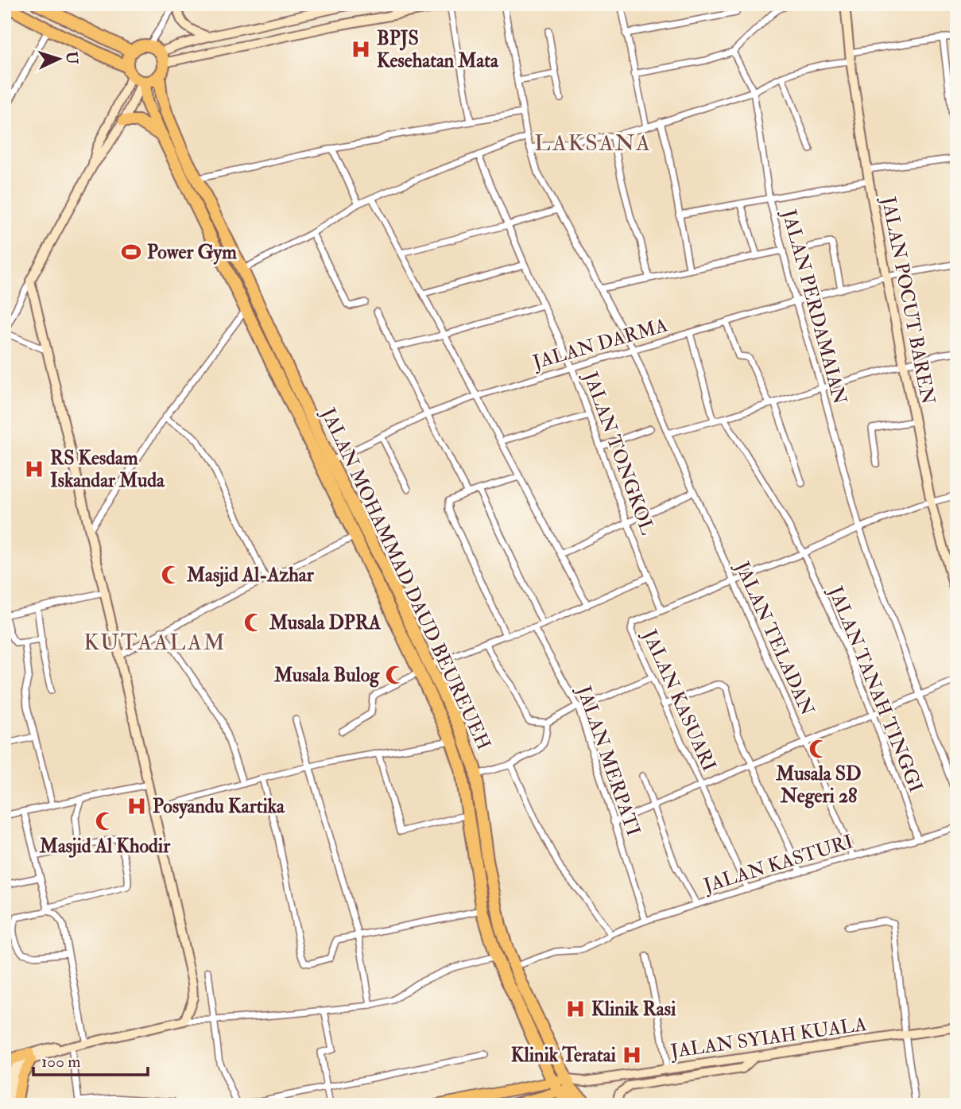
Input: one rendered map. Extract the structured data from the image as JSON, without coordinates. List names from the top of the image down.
{
  "streets": {
    "highway": ["JALAN MOHAMMAD DAUD BEUREUEH"],
    "main road": ["JALAN POCUT BAREN", "JALAN SYIAH KUALA"],
    "street": [
      "JALAN PERDAMAIAN",
      "JALAN DARMA",
      "JALAN TONGKOL",
      "JALAN TELADAN",
      "JALAN TANAH TINGGI",
      "JALAN KASUARI",
      "JALAN MERPATI",
      "JALAN KASTURI"
    ]
  },
  "crossings": [
    ["JALAN POCUT BAREN", "JALAN DARMA"],
    ["JALAN POCUT BAREN", "JALAN KASUARI"],
    ["JALAN PERDAMAIAN", "JALAN DARMA"],
    ["JALAN PERDAMAIAN", "JALAN KASUARI"],
    ["JALAN DARMA", "JALAN TONGKOL"],
    ["JALAN DARMA", "JALAN MOHAMMAD DAUD BEUREUEH"],
    ["JALAN DARMA", "JALAN TELADAN"],
    ["JALAN TONGKOL", "JALAN KASUARI"],
    ["JALAN MOHAMMAD DAUD BEUREUEH", "JALAN KASTURI"],
    ["JALAN MOHAMMAD DAUD BEUREUEH", "JALAN SYIAH KUALA"],
    ["JALAN TELADAN", "JALAN KASUARI"],
    ["JALAN TELADAN", "JALAN KASTURI"],
    ["JALAN TANAH TINGGI", "JALAN KASUARI"],
    ["JALAN TANAH TINGGI", "JALAN KASTURI"],
    ["JALAN KASUARI", "JALAN KASTURI"],
    ["JALAN MERPATI", "JALAN KASTURI"]
  ],
  "districts": ["LAKSANA", "KUTAALAM"],
  "places": {
    "hospital": [
      "BPJS Kesehatan Mata",
      "RS Kesdam Iskandar Muda",
      "Posyandu Kartika",
      "Klinik Rasi",
      "Klinik Teratai"
    ],
    "sports": ["Power Gym"],
    "mosque": [
      "Masjid Al-Azhar",
      "Musala DPRA",
      "Musala Bulog",
      "Musala SD Negeri 28",
      "Masjid Al Khodir"
    ]
  },
  "scale_bar": "100 m",
  "north": "right"
}
